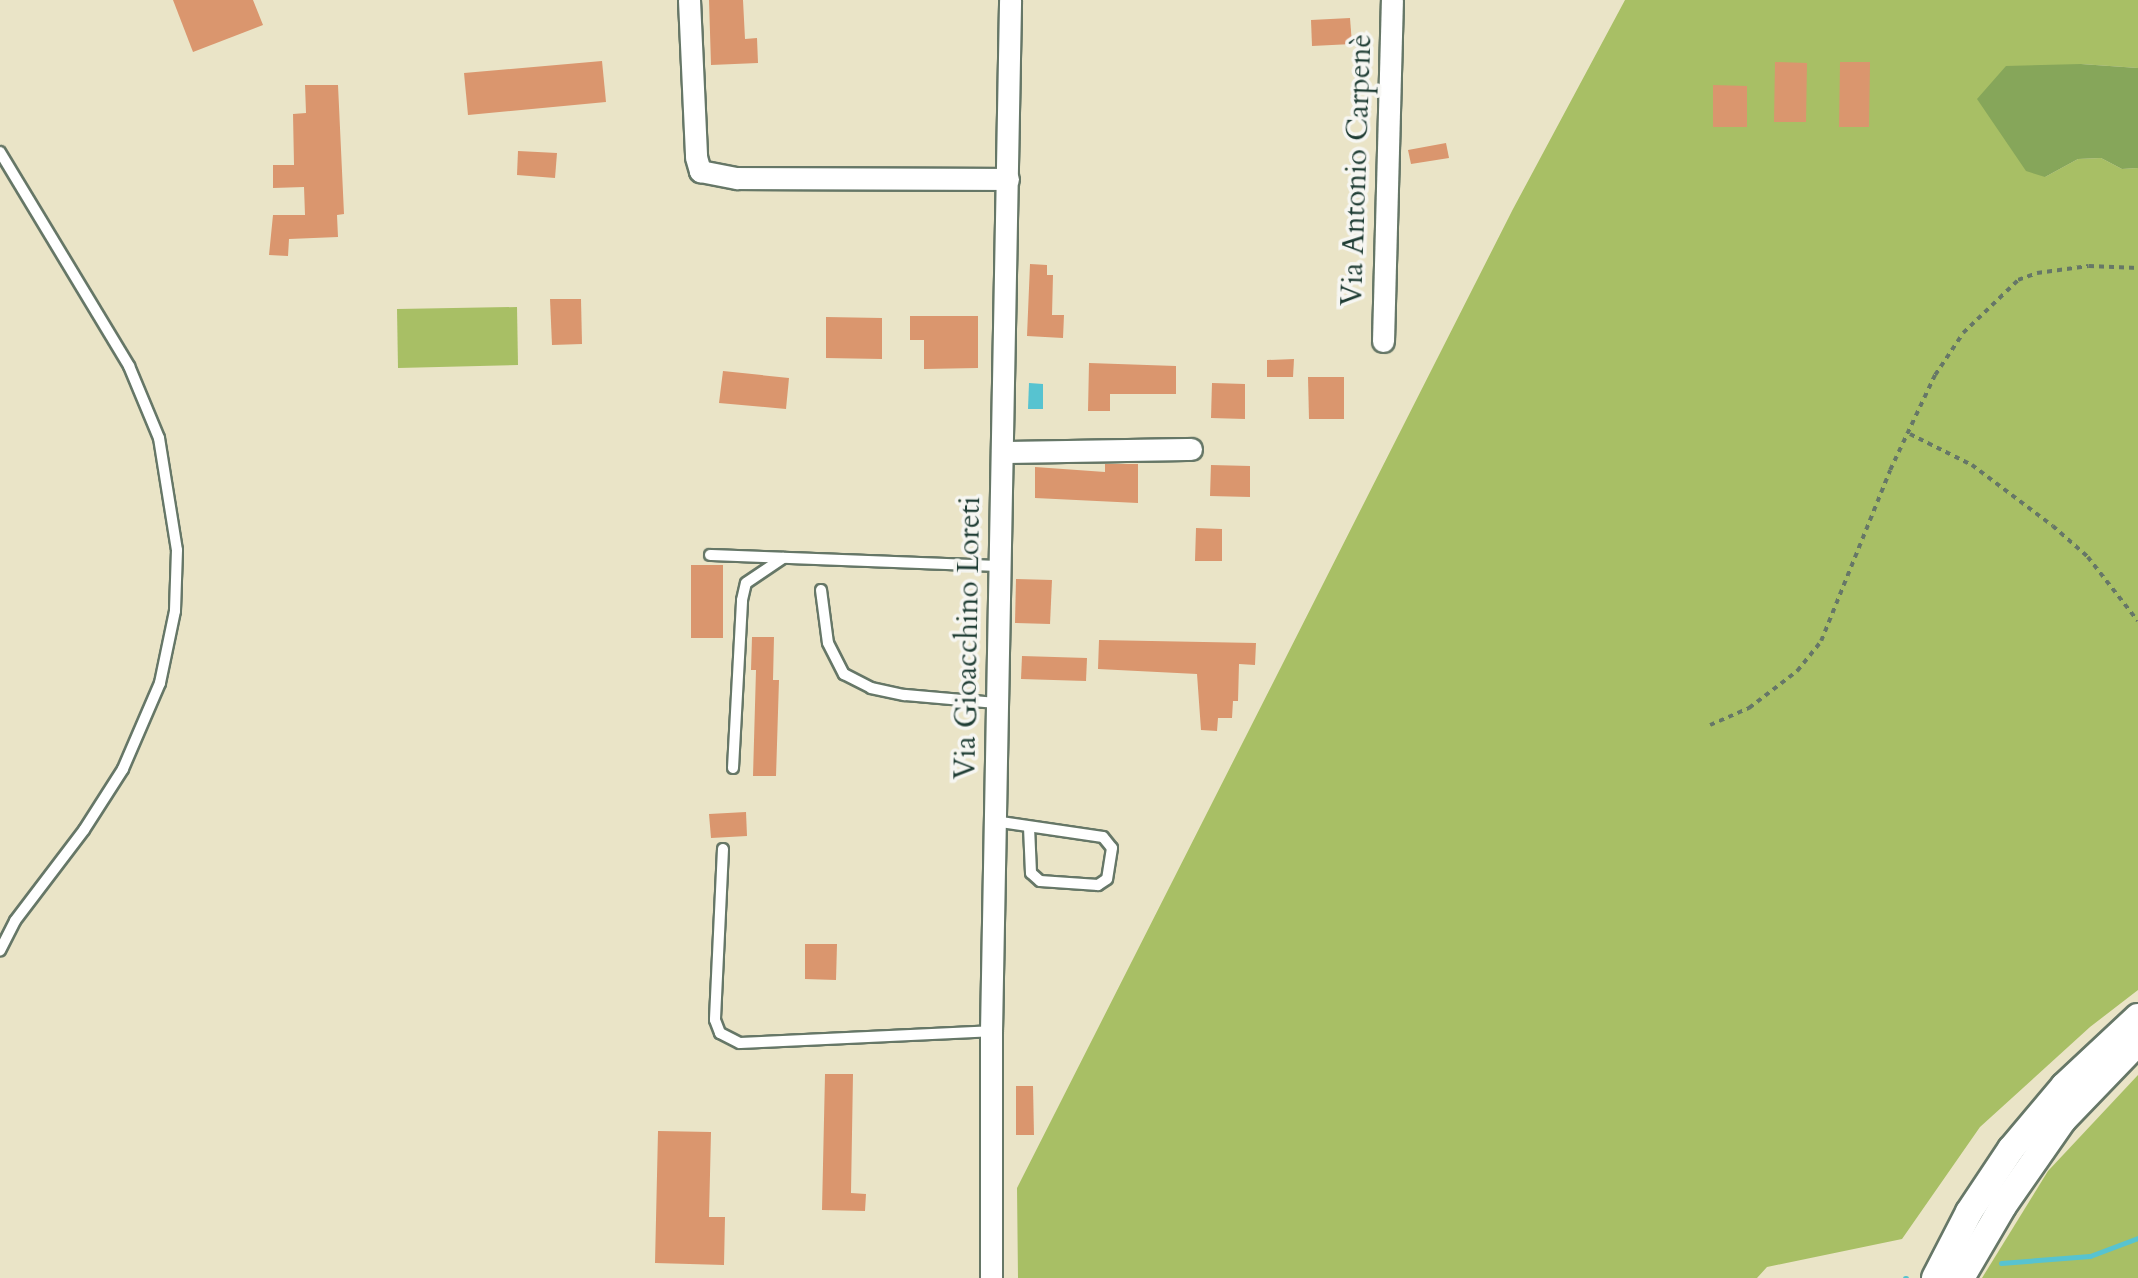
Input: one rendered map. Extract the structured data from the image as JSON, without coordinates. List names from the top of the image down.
{
  "streets": {
    "street": ["Via Antonio Carpenè", "Via Gioacchino Loreti"]
  }
}
